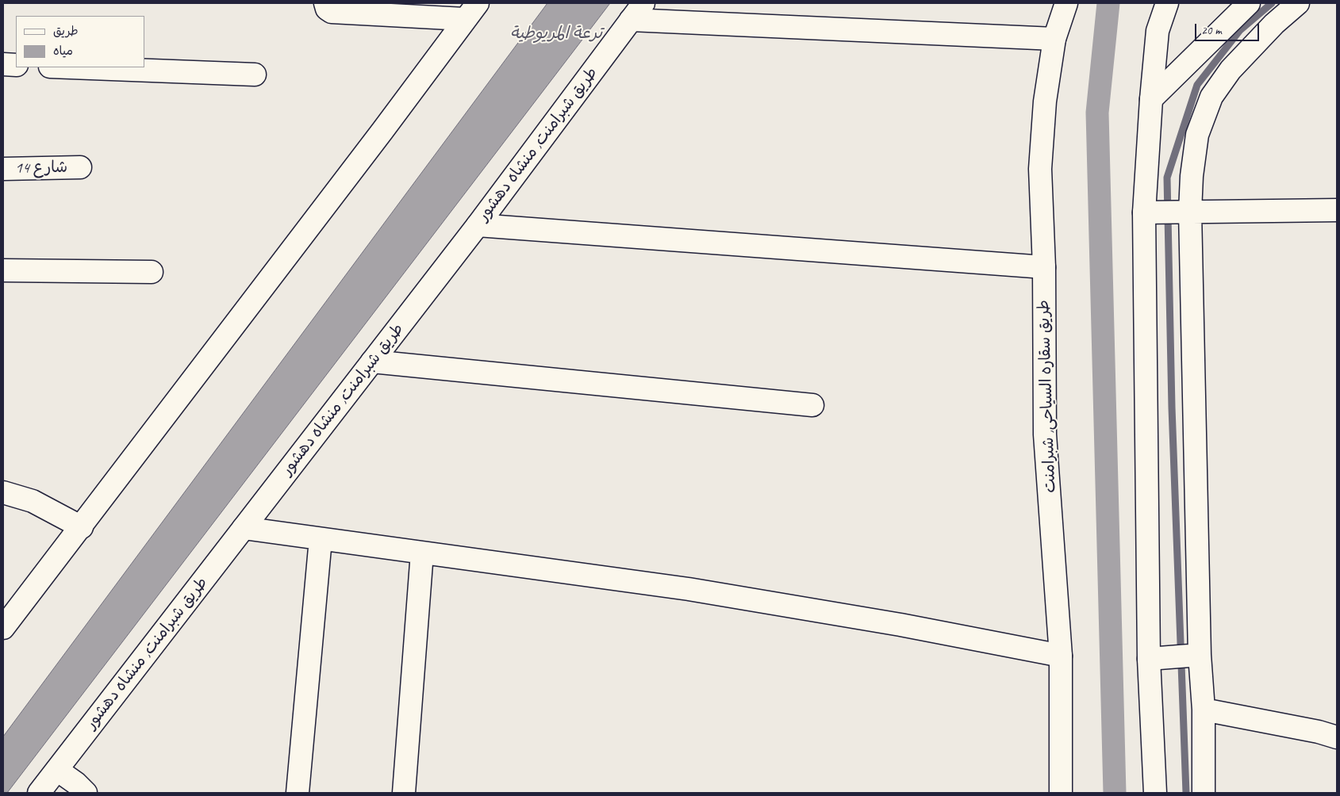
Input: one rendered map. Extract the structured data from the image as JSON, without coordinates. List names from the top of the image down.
{
  "streets": {
    "street": ["طريق شبرامنت, منشاه دهشور", "شارع 14", "طريق سقاره السياحى, شبرامنت"]
  },
  "water": ["ترعة المريوطية"],
  "legend": ["طريق", "مياه"],
  "scale_bar": "20 m"
}
